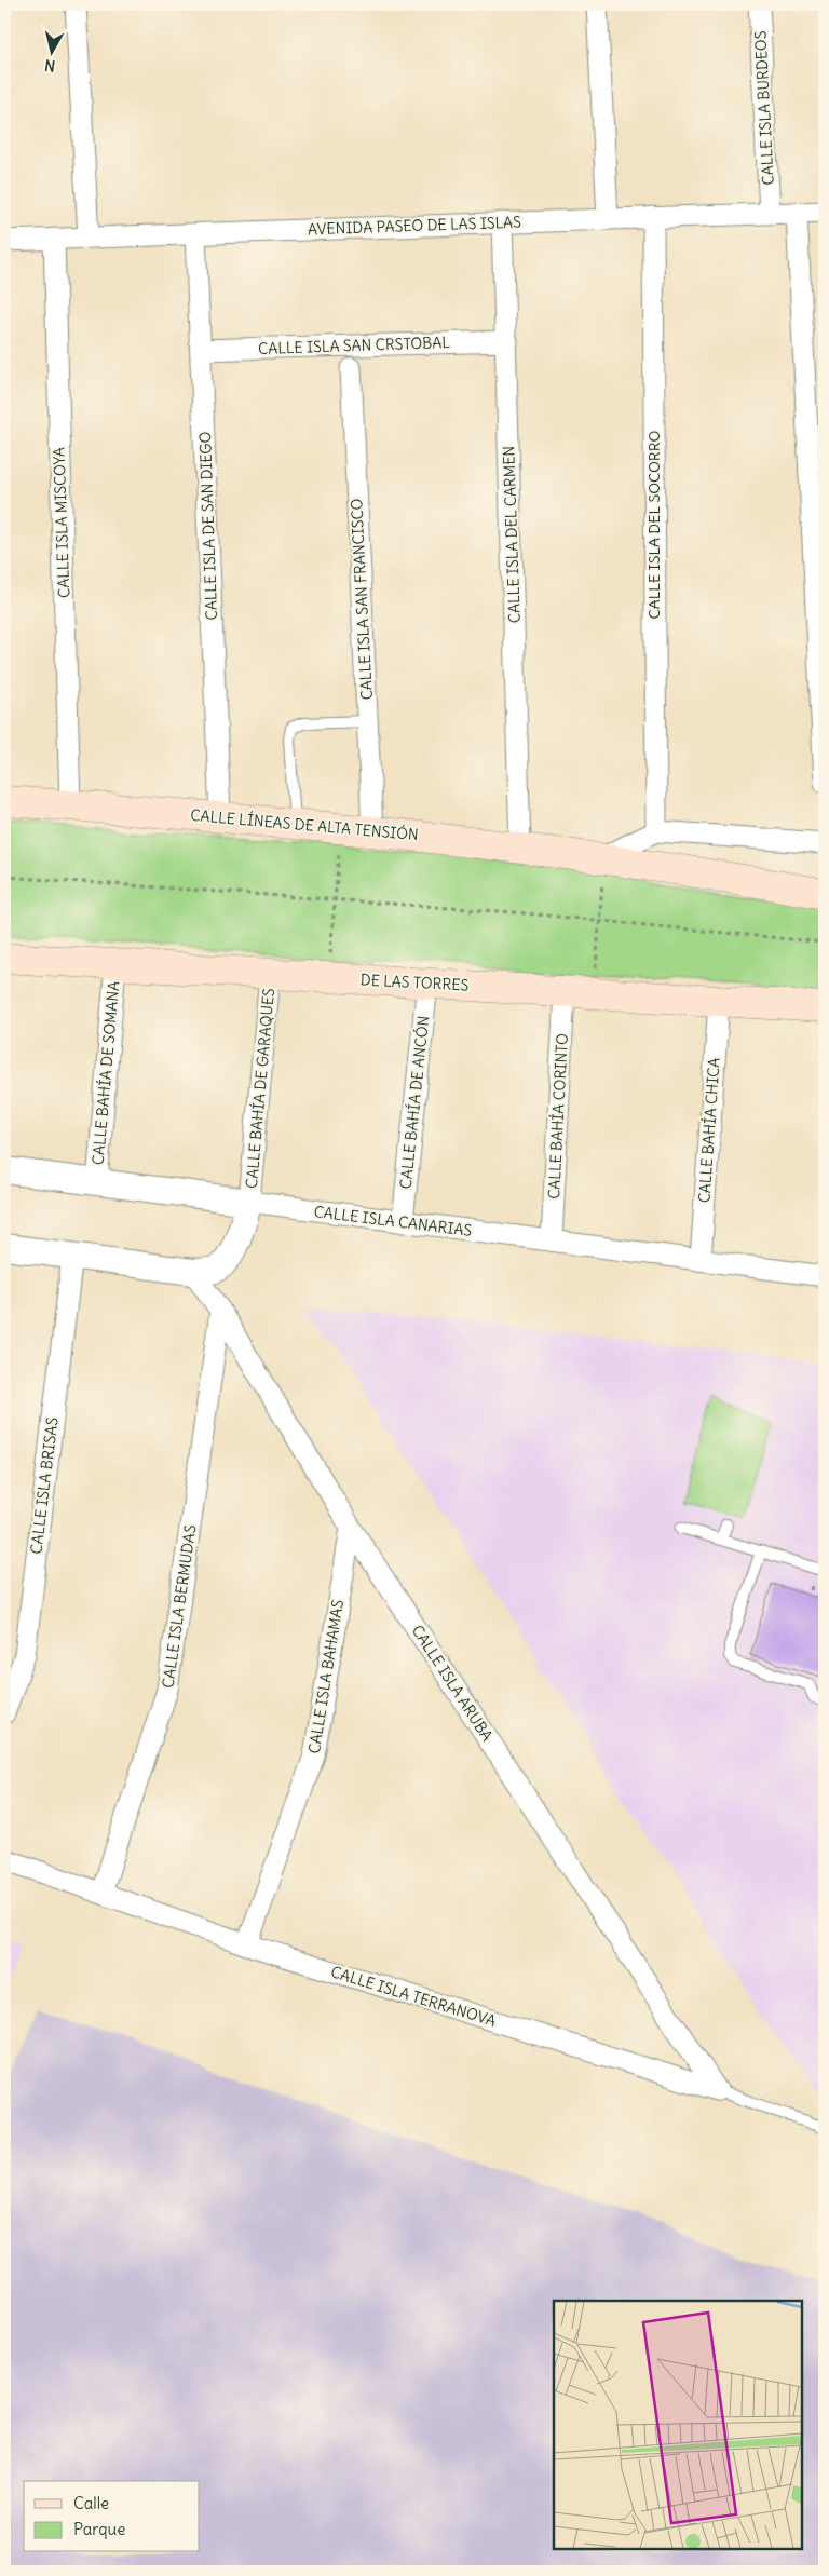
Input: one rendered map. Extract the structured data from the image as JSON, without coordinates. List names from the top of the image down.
{
  "streets": {
    "main road": ["CALLE LÍNEAS DE ALTA TENSIÓN", "DE LAS TORRES"],
    "street": [
      "CALLE ISLA BURDEOS",
      "AVENIDA PASEO DE LAS ISLAS",
      "CALLE ISLA SAN CRSTOBAL",
      "CALLE ISLA MISCOYA",
      "CALLE ISLA DEL SOCORRO",
      "CALLE ISLA DE SAN DIEGO",
      "CALLE ISLA DEL CARMEN",
      "CALLE ISLA SAN FRANCISCO",
      "CALLE BAHÍA DE SOMANA",
      "CALLE BAHÍA DE GARAQUES",
      "CALLE BAHÍA DE ANCÓN",
      "CALLE BAHÍA CORINTO",
      "CALLE BAHÍA CHICA",
      "CALLE ISLA CANARIAS",
      "CALLE ISLA BRISAS",
      "CALLE ISLA BERMUDAS",
      "CALLE ISLA BAHAMAS",
      "CALLE ISLA ARUBA",
      "CALLE ISLA TERRANOVA"
    ]
  },
  "crossings": [
    ["CALLE ISLA BURDEOS", "AVENIDA PASEO DE LAS ISLAS"],
    ["AVENIDA PASEO DE LAS ISLAS", "CALLE ISLA MISCOYA"],
    ["AVENIDA PASEO DE LAS ISLAS", "CALLE ISLA DEL SOCORRO"],
    ["AVENIDA PASEO DE LAS ISLAS", "CALLE ISLA DE SAN DIEGO"],
    ["AVENIDA PASEO DE LAS ISLAS", "CALLE ISLA DEL CARMEN"],
    ["CALLE ISLA SAN CRSTOBAL", "CALLE ISLA DE SAN DIEGO"],
    ["CALLE ISLA SAN CRSTOBAL", "CALLE ISLA DEL CARMEN"],
    ["CALLE ISLA MISCOYA", "CALLE LÍNEAS DE ALTA TENSIÓN"],
    ["CALLE ISLA DE SAN DIEGO", "CALLE LÍNEAS DE ALTA TENSIÓN"],
    ["CALLE ISLA DEL CARMEN", "CALLE LÍNEAS DE ALTA TENSIÓN"],
    ["CALLE ISLA SAN FRANCISCO", "CALLE LÍNEAS DE ALTA TENSIÓN"],
    ["DE LAS TORRES", "CALLE BAHÍA DE SOMANA"],
    ["DE LAS TORRES", "CALLE BAHÍA DE GARAQUES"],
    ["DE LAS TORRES", "CALLE BAHÍA DE ANCÓN"],
    ["DE LAS TORRES", "CALLE BAHÍA CORINTO"],
    ["DE LAS TORRES", "CALLE BAHÍA CHICA"],
    ["CALLE BAHÍA DE GARAQUES", "CALLE ISLA CANARIAS"],
    ["CALLE BAHÍA DE ANCÓN", "CALLE ISLA CANARIAS"],
    ["CALLE BAHÍA CORINTO", "CALLE ISLA CANARIAS"],
    ["CALLE BAHÍA CHICA", "CALLE ISLA CANARIAS"],
    ["CALLE ISLA BERMUDAS", "CALLE ISLA ARUBA"],
    ["CALLE ISLA BERMUDAS", "CALLE ISLA TERRANOVA"],
    ["CALLE ISLA BAHAMAS", "CALLE ISLA ARUBA"],
    ["CALLE ISLA BAHAMAS", "CALLE ISLA TERRANOVA"],
    ["CALLE ISLA ARUBA", "CALLE ISLA TERRANOVA"]
  ],
  "legend": ["Calle", "Parque"],
  "north": "bottom"
}
